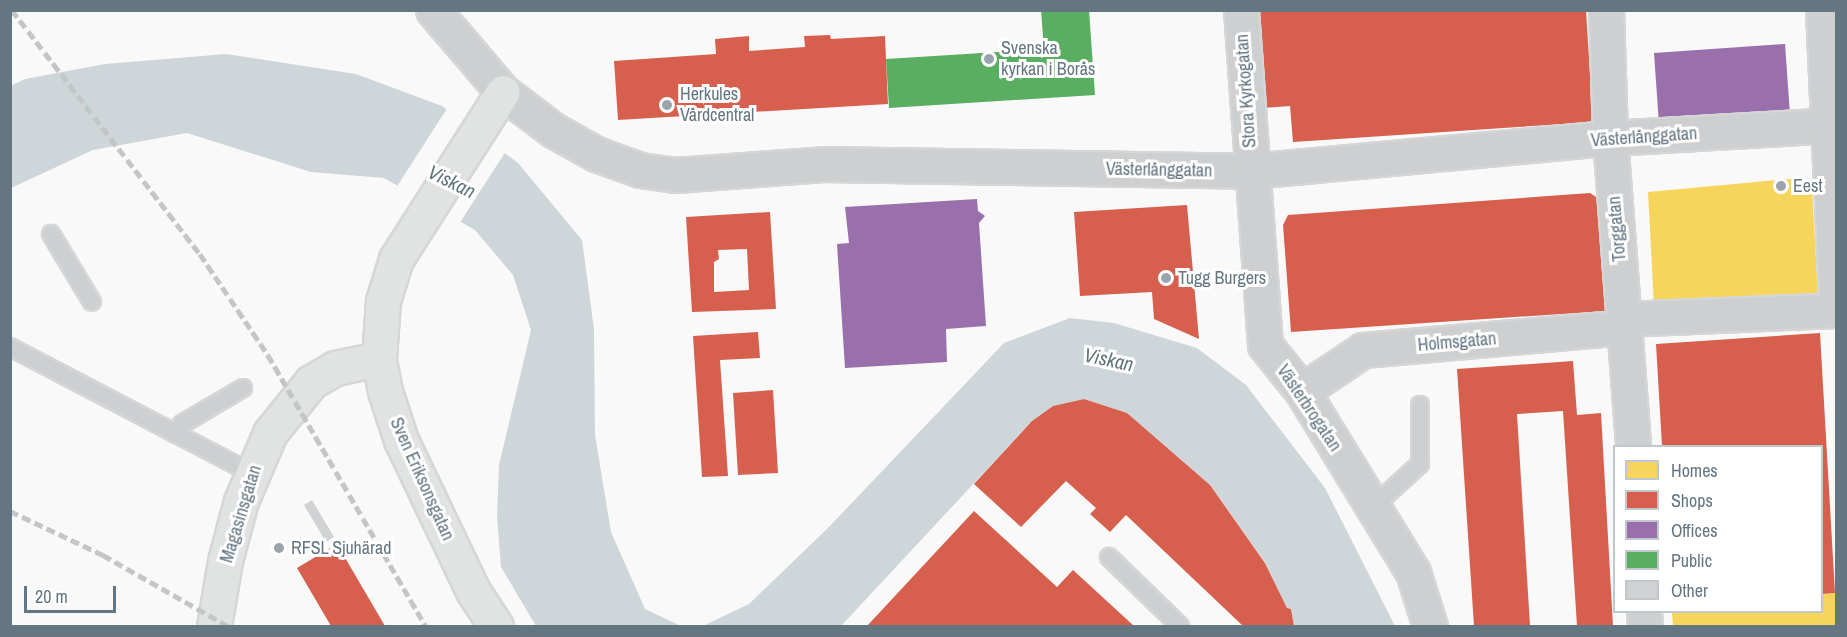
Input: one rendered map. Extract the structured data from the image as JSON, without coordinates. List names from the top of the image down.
{
  "streets": {
    "street": [
      "Stora Kyrkogatan",
      "Västerlånggatan",
      "Torggatan",
      "Holmsgatan",
      "Västerbrogatan",
      "Sven Eriksonsgatan",
      "Magasinsgatan"
    ]
  },
  "crossings": [
    ["Stora Kyrkogatan", "Västerlånggatan"],
    ["Stora Kyrkogatan", "Västerbrogatan"],
    ["Västerlånggatan", "Torggatan"],
    ["Västerlånggatan", "Västerbrogatan"],
    ["Västerlånggatan", "Sven Eriksonsgatan"],
    ["Torggatan", "Holmsgatan"],
    ["Holmsgatan", "Västerbrogatan"],
    ["Sven Eriksonsgatan", "Magasinsgatan"]
  ],
  "water": ["Viskan"],
  "places": [
    "Svenska kyrkan i Borås",
    "Herkules Vårdcentral",
    "Eest",
    "Tugg Burgers",
    "RFSL Sjuhärad"
  ],
  "legend": [
    "Homes",
    "Shops",
    "Offices",
    "Public",
    "Other"
  ],
  "scale_bar": "20 m"
}
